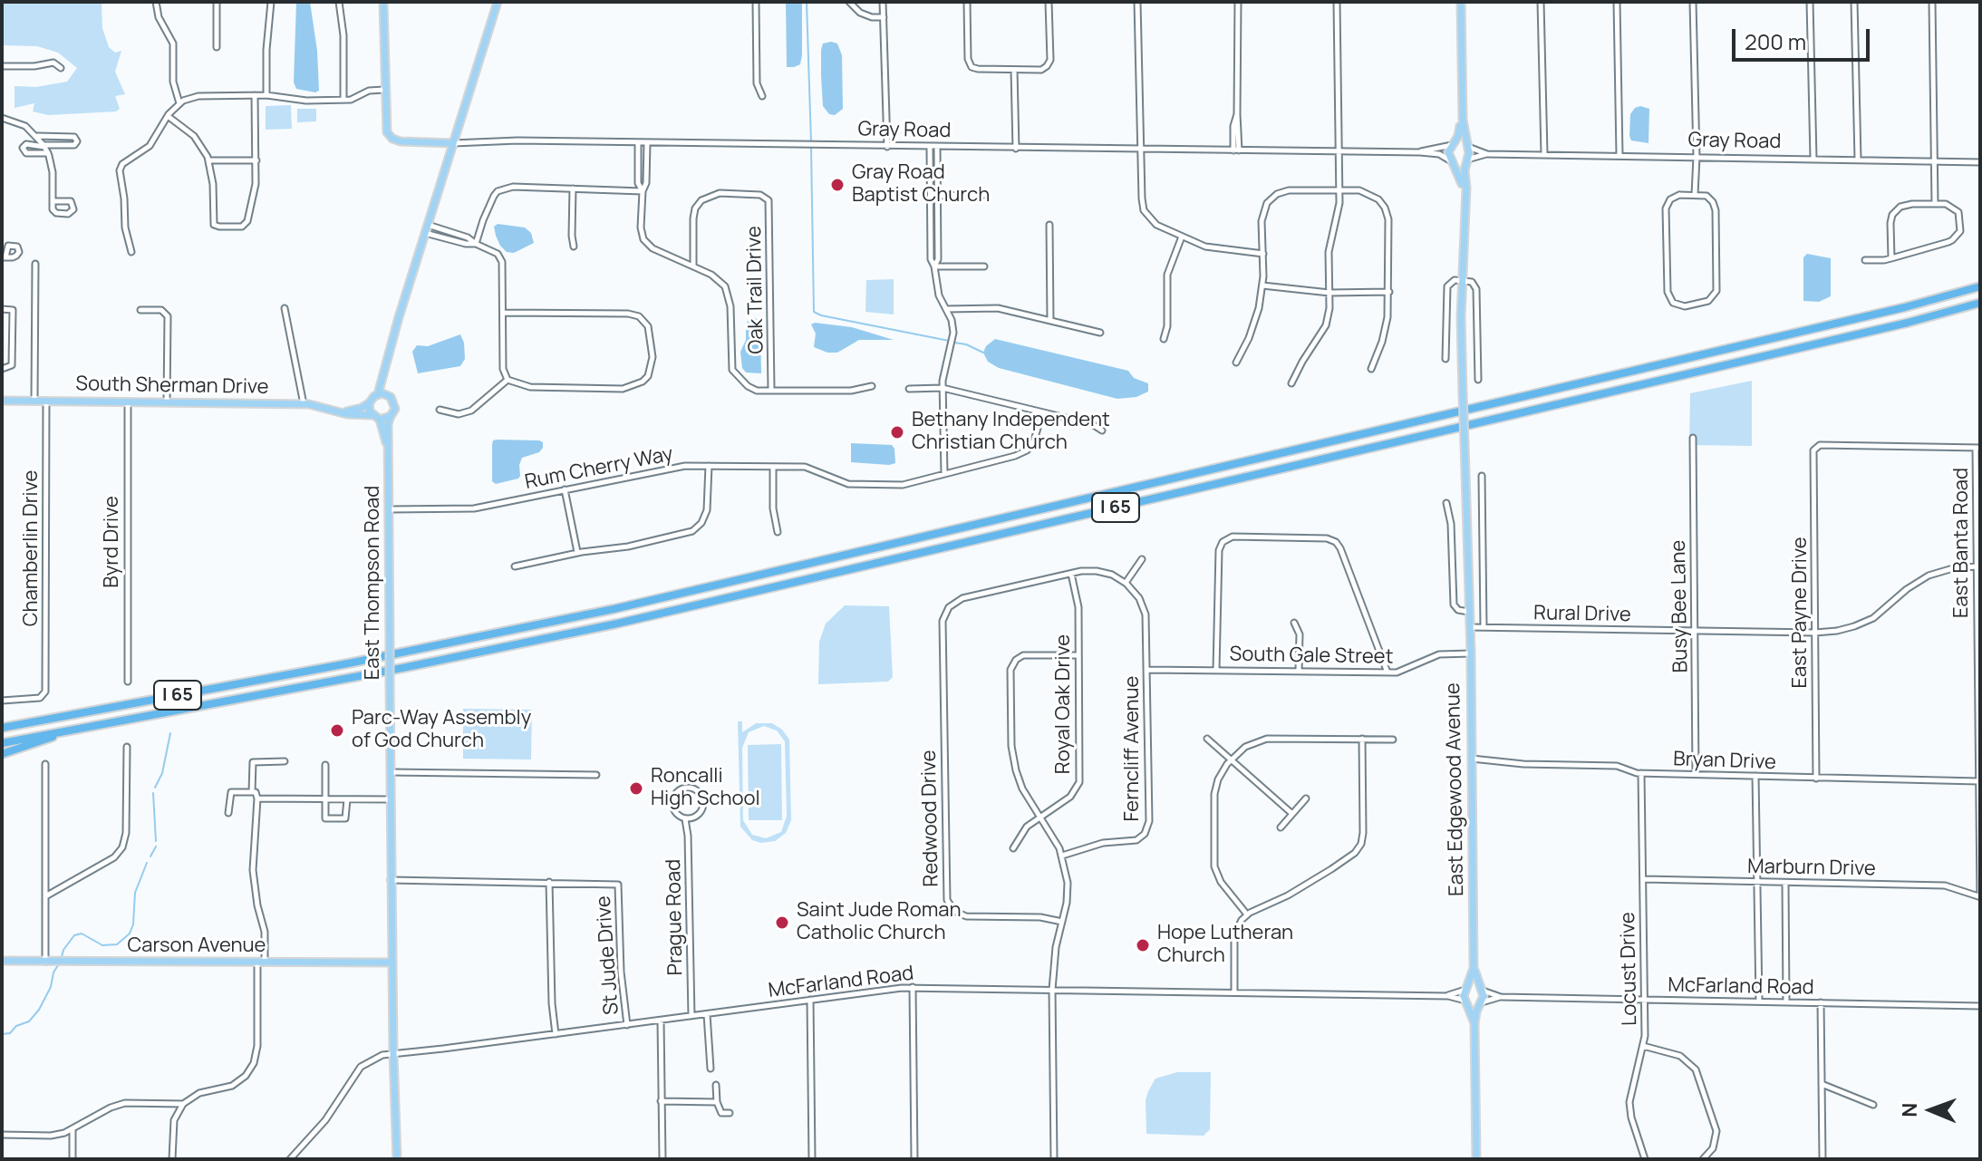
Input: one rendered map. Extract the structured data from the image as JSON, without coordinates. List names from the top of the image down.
{
  "streets": {
    "highway": ["I 65"],
    "main road": [
      "Gray Road",
      "South Sherman Drive",
      "East Thompson Road",
      "East Edgewood Avenue",
      "Carson Avenue"
    ],
    "street": [
      "Oak Trail Drive",
      "Rum Cherry Way",
      "Byrd Drive",
      "East Banta Road",
      "Chamberlin Drive",
      "Busy Bee Lane",
      "East Payne Drive",
      "Rural Drive",
      "South Gale Street",
      "Royal Oak Drive",
      "Ferncliff Avenue",
      "Bryan Drive",
      "Redwood Drive",
      "Marburn Drive",
      "Prague Road",
      "St Jude Drive",
      "Locust Drive",
      "McFarland Road"
    ]
  },
  "crossings": [
    ["Gray Road", "East Edgewood Avenue"],
    ["South Sherman Drive", "Byrd Drive"],
    ["South Sherman Drive", "Chamberlin Drive"],
    ["South Sherman Drive", "East Thompson Road"],
    ["Rum Cherry Way", "East Thompson Road"],
    ["East Banta Road", "East Payne Drive"],
    ["East Banta Road", "Rural Drive"],
    ["East Banta Road", "Bryan Drive"],
    ["East Banta Road", "Marburn Drive"],
    ["East Thompson Road", "Carson Avenue"],
    ["Busy Bee Lane", "Rural Drive"],
    ["Busy Bee Lane", "Bryan Drive"],
    ["East Payne Drive", "Rural Drive"],
    ["East Payne Drive", "Bryan Drive"],
    ["Rural Drive", "East Edgewood Avenue"],
    ["South Gale Street", "Ferncliff Avenue"],
    ["South Gale Street", "East Edgewood Avenue"],
    ["Royal Oak Drive", "Redwood Drive"],
    ["Bryan Drive", "East Edgewood Avenue"],
    ["Bryan Drive", "Locust Drive"],
    ["East Edgewood Avenue", "McFarland Road"],
    ["Marburn Drive", "Locust Drive"],
    ["Prague Road", "McFarland Road"],
    ["St Jude Drive", "McFarland Road"],
    ["Locust Drive", "McFarland Road"]
  ],
  "places": [
    "Gray Road Baptist Church",
    "Bethany Independent Christian Church",
    "Parc-Way Assembly of God Church",
    "Roncalli High School",
    "Saint Jude Roman Catholic Church",
    "Hope Lutheran Church"
  ],
  "scale_bar": "200 m",
  "north": "left"
}
